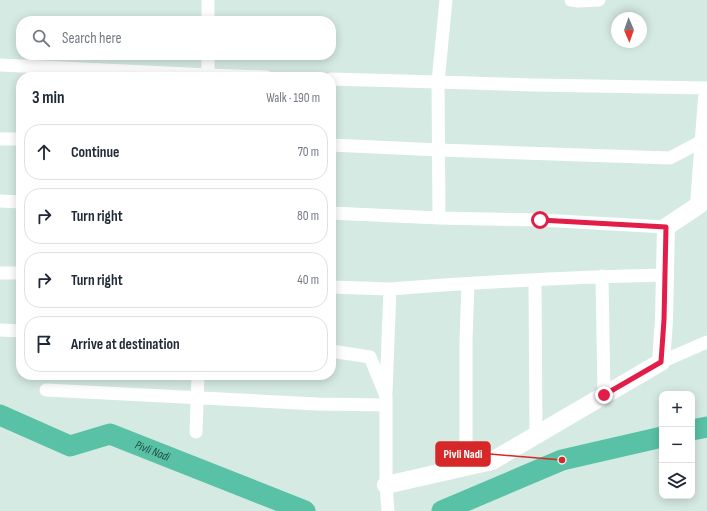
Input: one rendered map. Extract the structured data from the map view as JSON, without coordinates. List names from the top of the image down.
{
  "water": ["Pivli Nadi"],
  "places": ["Pivli Nadi"],
  "north": "bottom",
  "page": {
    "search": "Search here",
    "heading": ["3 min", "Walk · 190 m"],
    "list": [
      ["Continue", "70 m"],
      ["Turn right", "80 m"],
      ["Turn right", "40 m"],
      "Arrive at destination"
    ],
    "map_buttons": ["+", "−"]
  }
}
